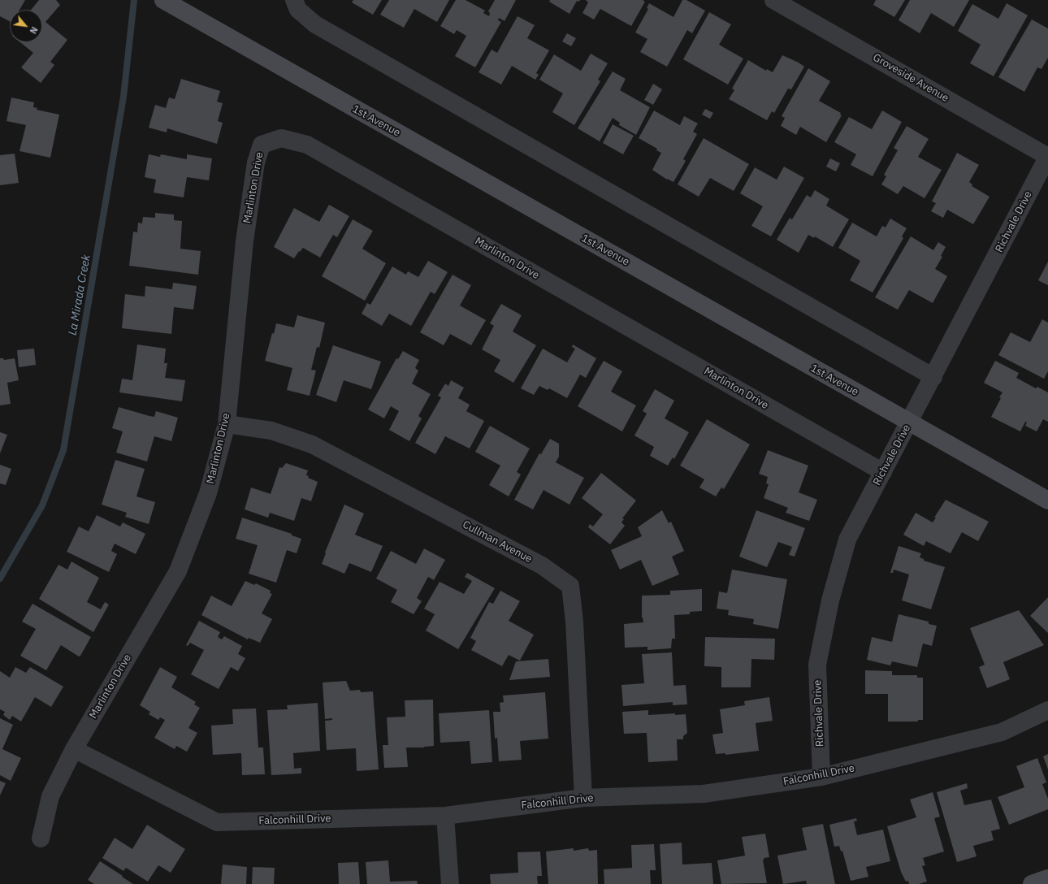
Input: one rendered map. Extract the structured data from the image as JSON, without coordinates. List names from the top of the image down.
{
  "streets": {
    "main road": ["1st Avenue"],
    "street": [
      "Groveside Avenue",
      "Marlinton Drive",
      "Richvale Drive",
      "Cullman Avenue",
      "Falconhill Drive"
    ]
  },
  "crossings": [
    ["Groveside Avenue", "Richvale Drive"],
    ["1st Avenue", "Richvale Drive"],
    ["Marlinton Drive", "Richvale Drive"],
    ["Marlinton Drive", "Cullman Avenue"],
    ["Marlinton Drive", "Falconhill Drive"],
    ["Richvale Drive", "Falconhill Drive"],
    ["Cullman Avenue", "Falconhill Drive"]
  ],
  "water": ["La Mirada Creek"],
  "north": "bottom right"
}
